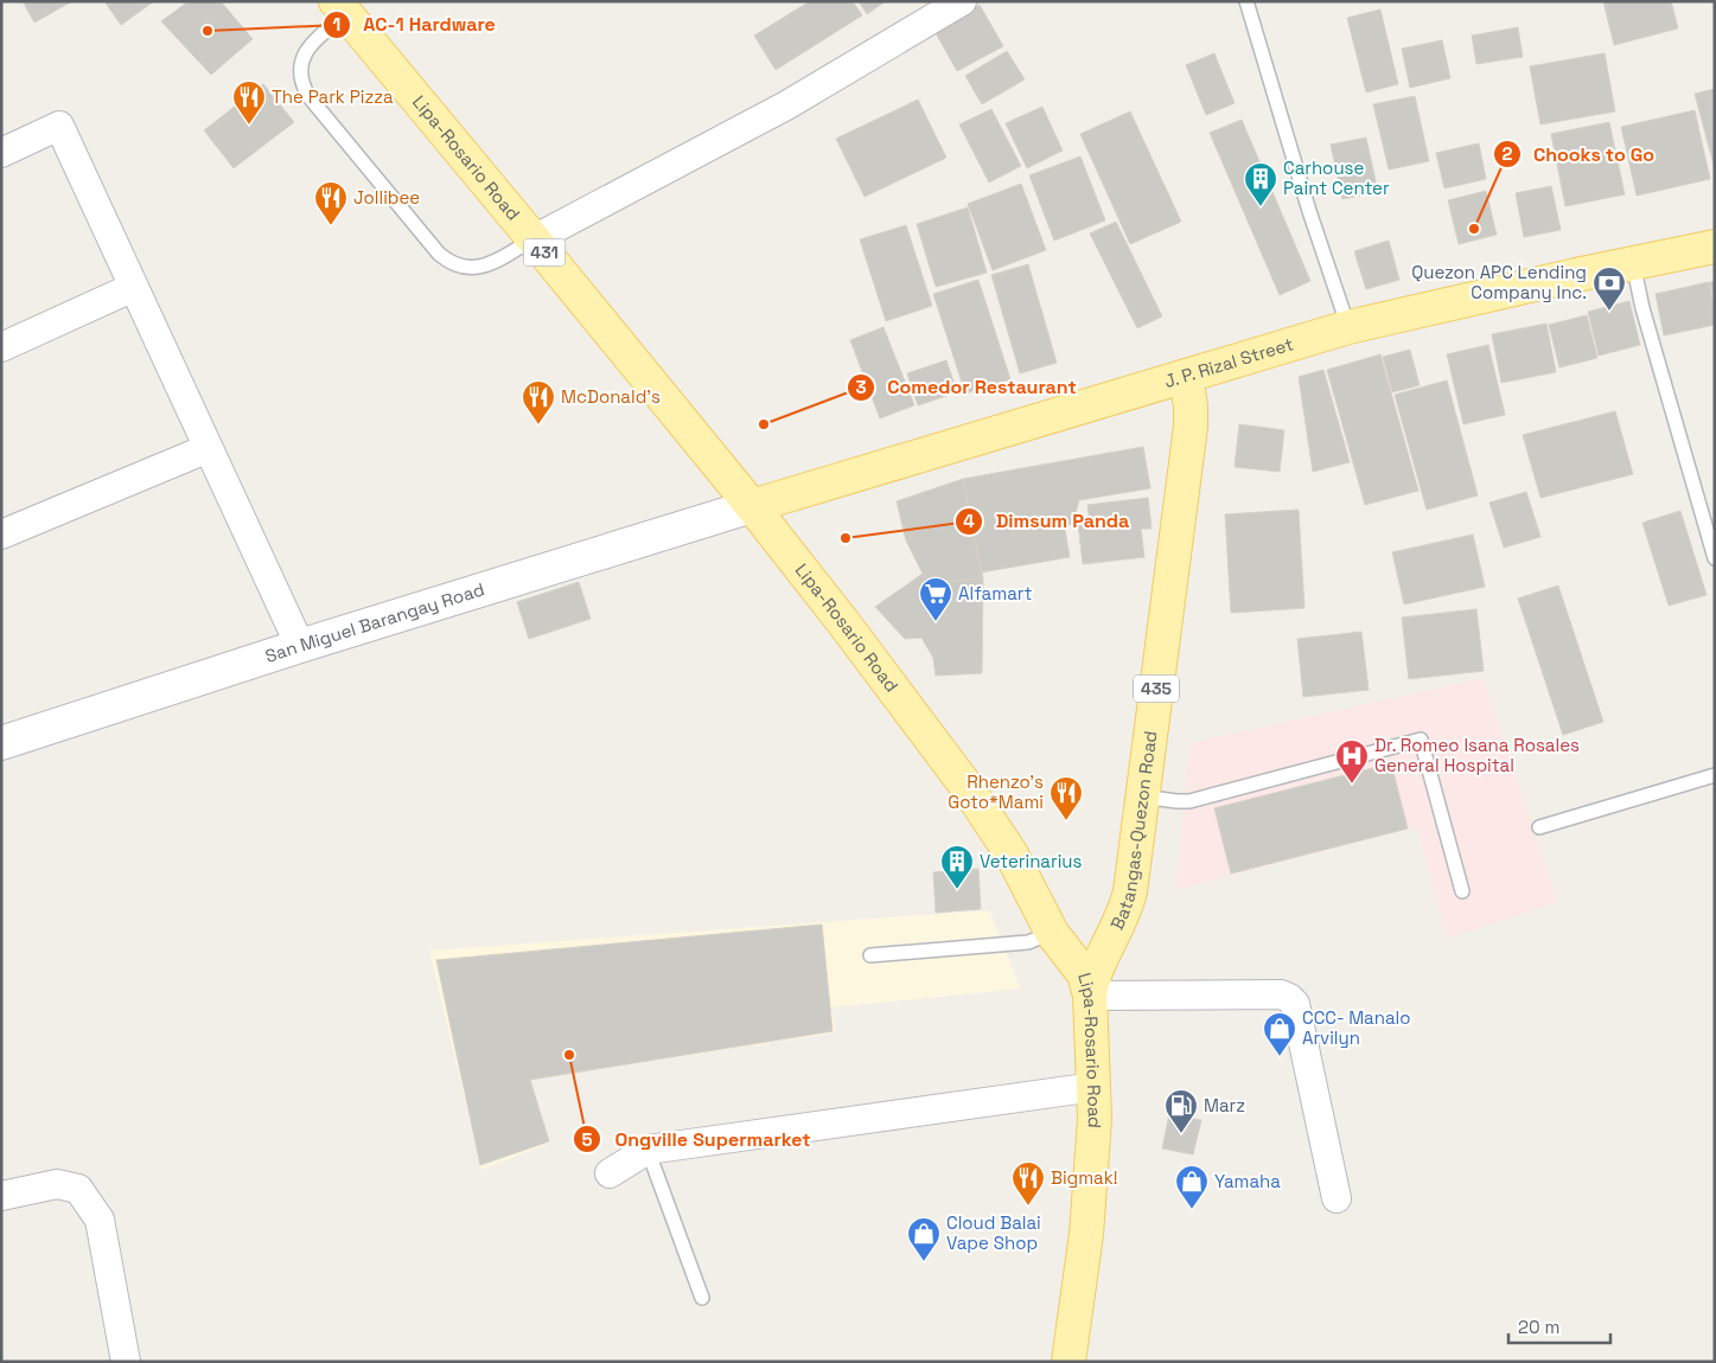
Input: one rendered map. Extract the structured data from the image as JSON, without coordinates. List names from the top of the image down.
{
  "streets": {
    "main road": [
      "Lipa-Rosario Road",
      "431",
      "J. P. Rizal Street",
      "435",
      "Batangas-Quezon Road"
    ],
    "street": ["San Miguel Barangay Road"]
  },
  "crossings": [
    ["Lipa-Rosario Road", "J. P. Rizal Street"],
    ["Lipa-Rosario Road", "San Miguel Barangay Road"],
    ["Lipa-Rosario Road", "Batangas-Quezon Road"],
    ["J. P. Rizal Street", "San Miguel Barangay Road"],
    ["J. P. Rizal Street", "Batangas-Quezon Road"]
  ],
  "places": {
    "other": [
      "AC-1 Hardware",
      "Chooks to Go",
      "Comedor Restaurant",
      "Dimsum Panda",
      "Ongville Supermarket"
    ],
    "restaurant": [
      "The Park Pizza",
      "Jollibee",
      "McDonald's",
      "Rhenzo's Goto*Mami",
      "Bigmak!"
    ],
    "building": ["Carhouse Paint Center", "Veterinarius"],
    "bank": ["Quezon APC Lending Company Inc."],
    "supermarket": ["Alfamart"],
    "hospital": ["Dr. Romeo Isana Rosales General Hospital"],
    "shop": ["CCC- Manalo Arvilyn", "Yamaha", "Cloud Balai Vape Shop"],
    "fuel station": ["Marz"]
  },
  "scale_bar": "20 m"
}
